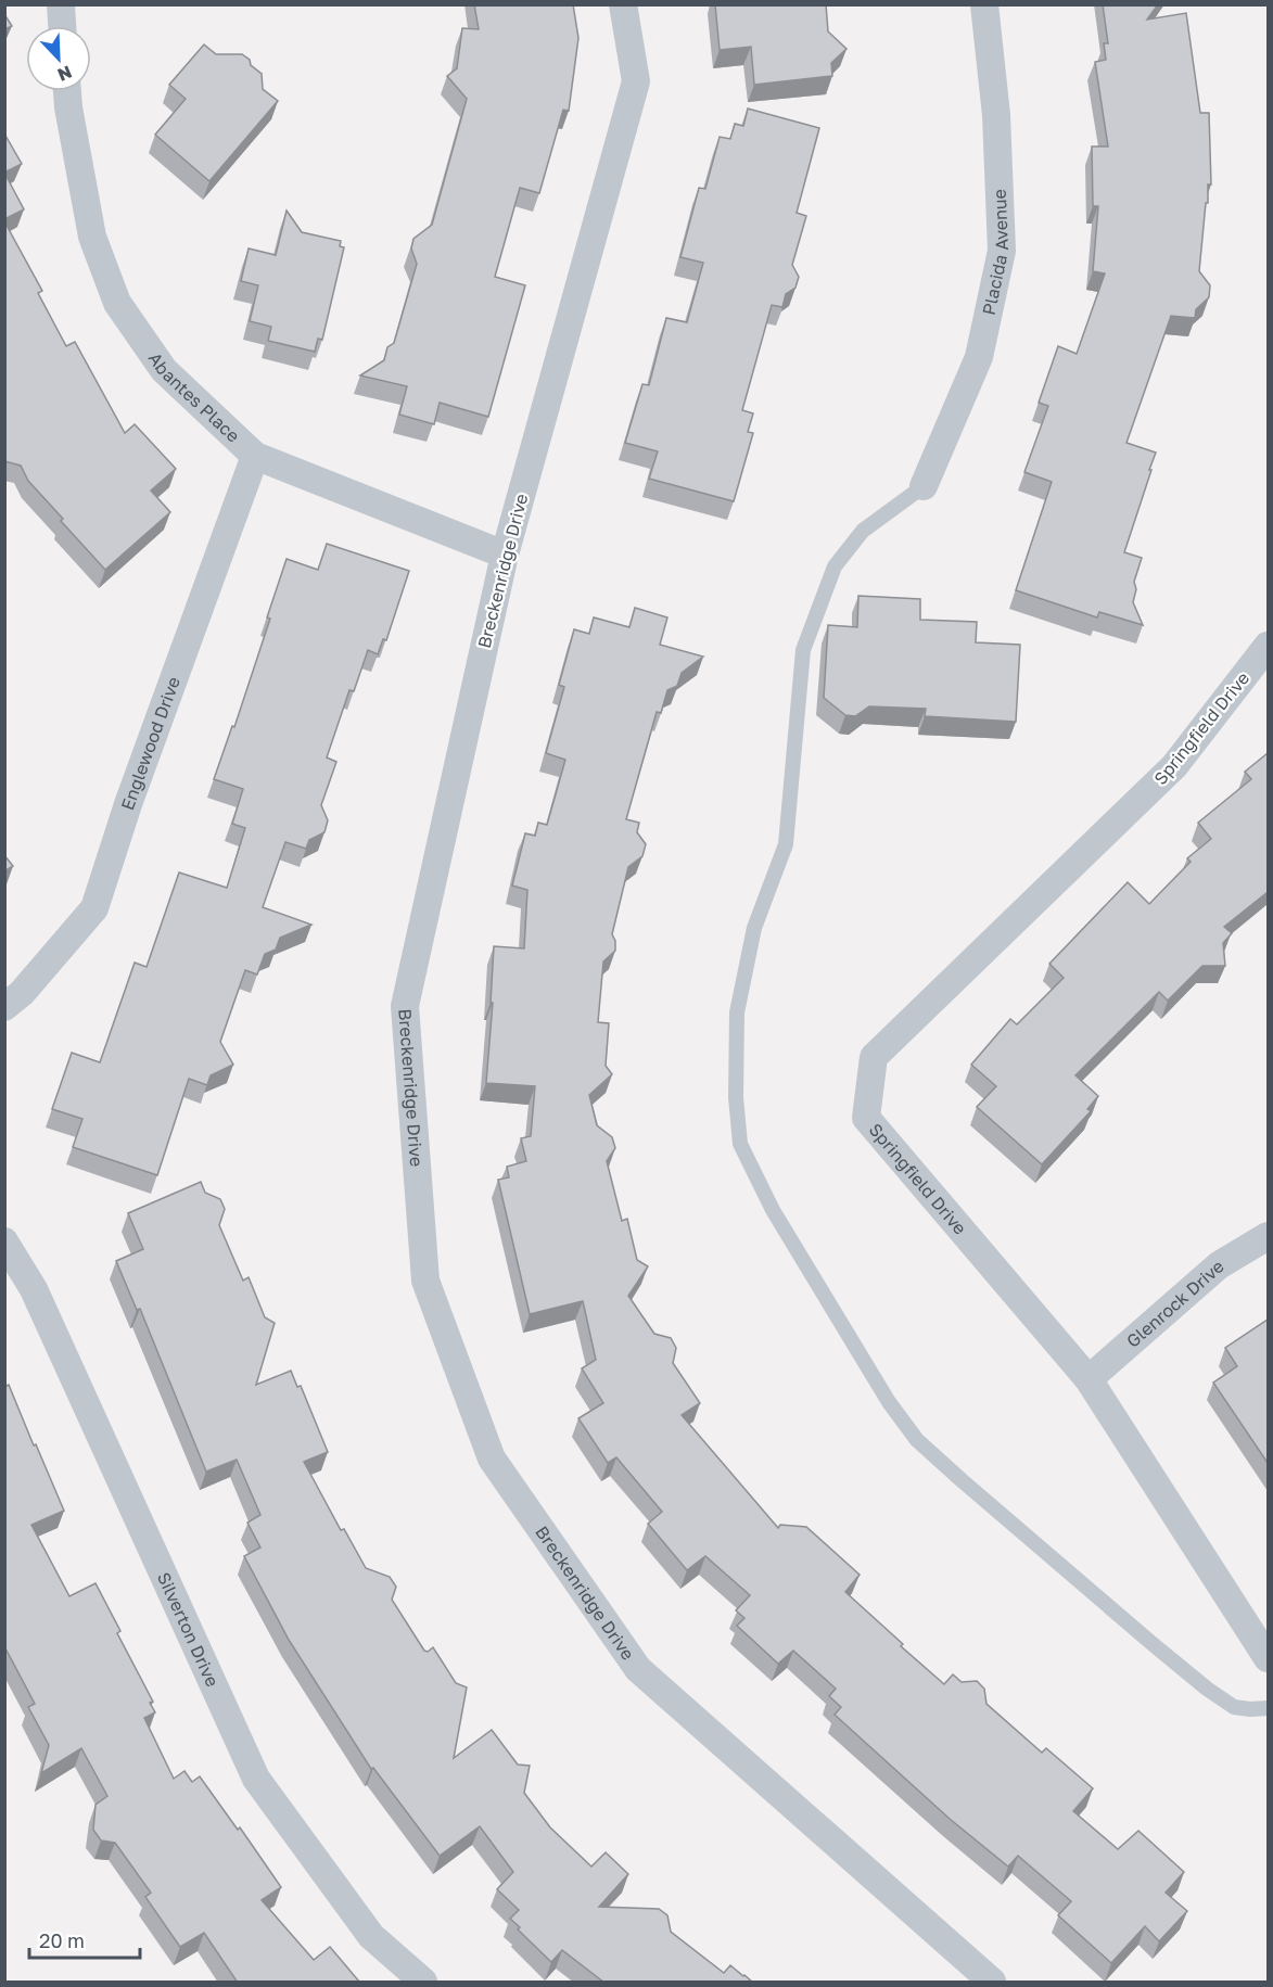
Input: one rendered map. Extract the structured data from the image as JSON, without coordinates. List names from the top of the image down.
{
  "streets": {
    "street": [
      "Placida Avenue",
      "Abantes Place",
      "Breckenridge Drive",
      "Springfield Drive",
      "Englewood Drive",
      "Glenrock Drive",
      "Silverton Drive"
    ]
  },
  "crossings": [
    ["Abantes Place", "Breckenridge Drive"],
    ["Abantes Place", "Englewood Drive"],
    ["Springfield Drive", "Glenrock Drive"]
  ],
  "scale_bar": "20 m",
  "north": "bottom right"
}
